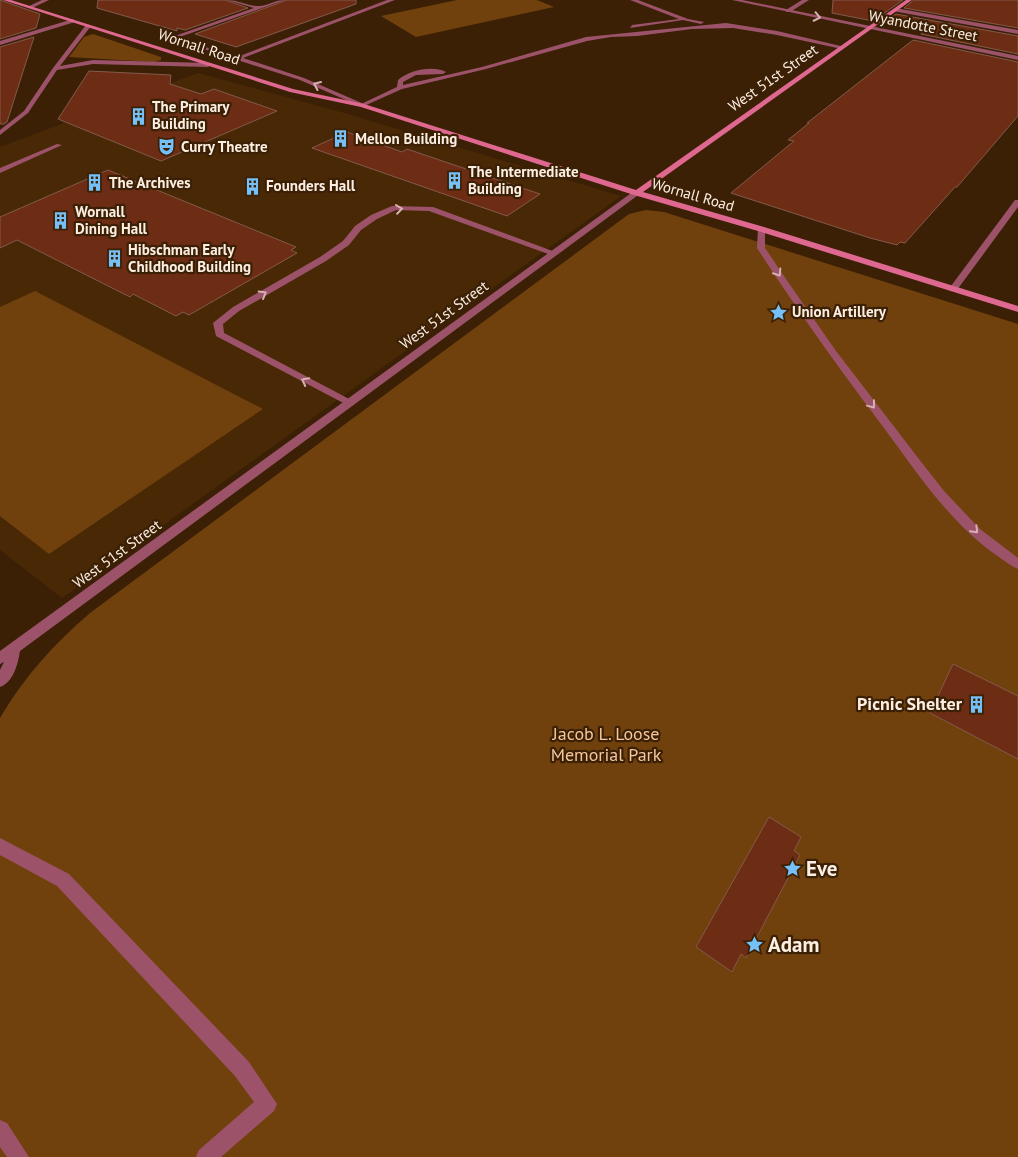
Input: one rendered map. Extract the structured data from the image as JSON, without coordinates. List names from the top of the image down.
{
  "streets": {
    "main road": ["Wornall Road", "West 51st Street"],
    "street": ["Wyandotte Street"]
  },
  "crossings": [
    ["Wyandotte Street", "West 51st Street"],
    ["Wornall Road", "West 51st Street"]
  ],
  "parks": ["Jacob L. Loose Memorial Park"],
  "places": {
    "building": [
      "The Primary Building",
      "Mellon Building",
      "The Intermediate Building",
      "The Archives",
      "Founders Hall",
      "Wornall Dining Hall",
      "Hibschman Early Childhood Building",
      "Picnic Shelter"
    ],
    "theatre": ["Curry Theatre"],
    "place": ["Union Artillery", "Eve", "Adam"]
  }
}
